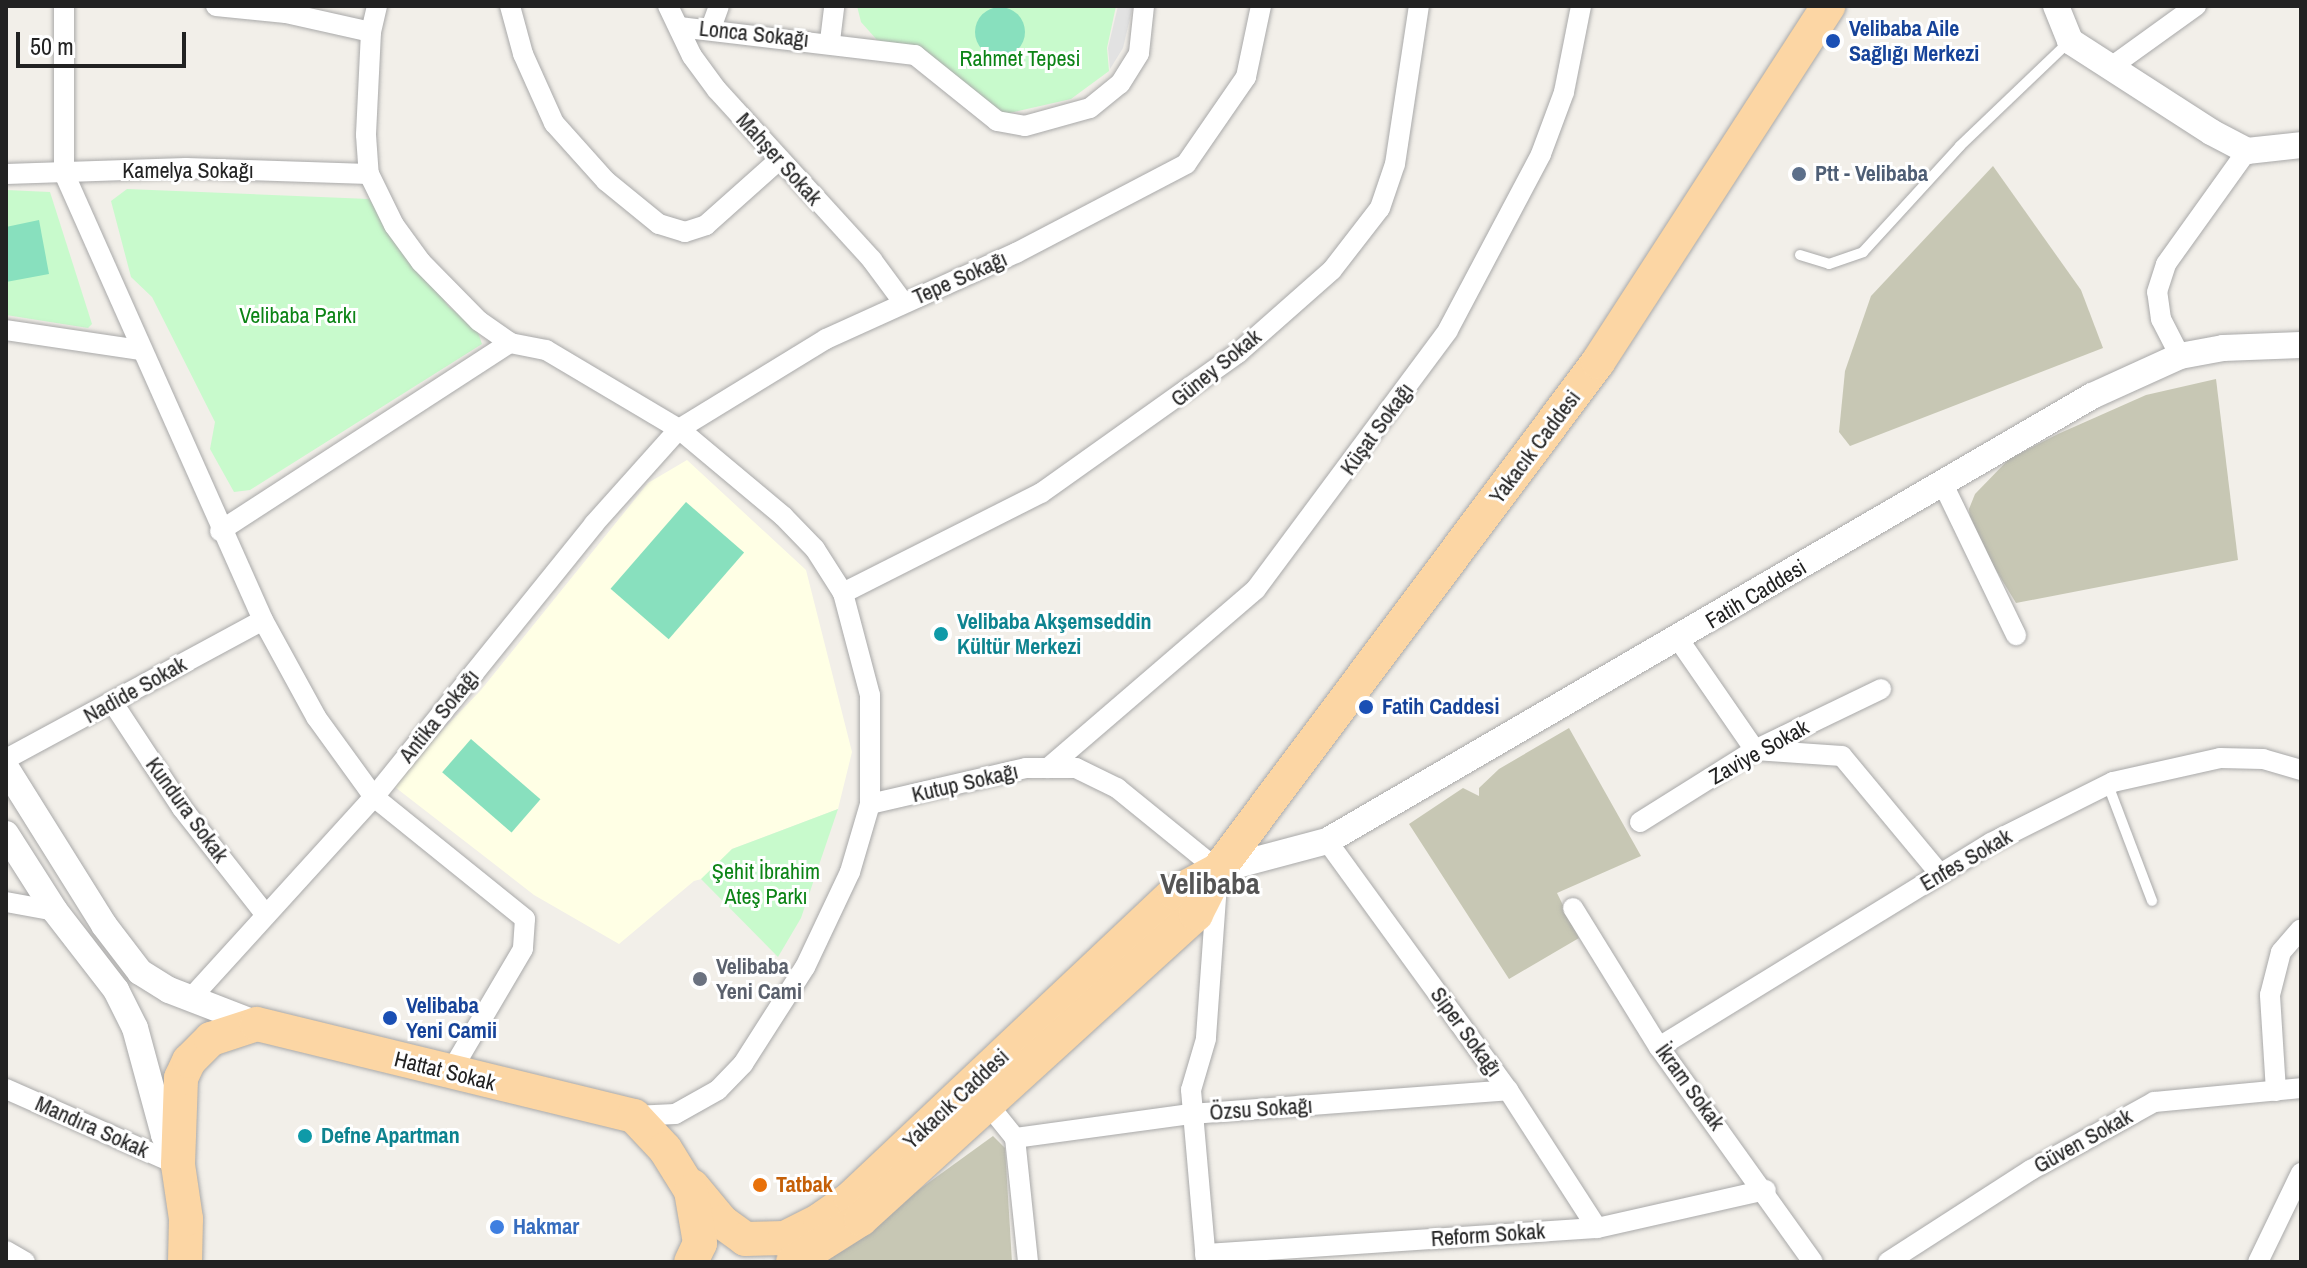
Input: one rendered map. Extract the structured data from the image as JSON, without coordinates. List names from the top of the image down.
{
  "streets": {
    "main road": ["Yakacık Caddesi", "Hattat Sokak"],
    "street": [
      "Lonca Sokağı",
      "Mahşer Sokak",
      "Kamelya Sokağı",
      "Tepe Sokağı",
      "Güney Sokak",
      "Küşat Sokağı",
      "Fatih Caddesi",
      "Nadide Sokak",
      "Antika Sokağı",
      "Zaviye Sokak",
      "Kutup Sokağı",
      "Kundura Sokak",
      "Enfes Sokak",
      "Siper Sokağı",
      "İkram Sokak",
      "Özsu Sokağı",
      "Mandıra Sokak",
      "Güven Sokak",
      "Reform Sokak"
    ]
  },
  "crossings": [
    ["Lonca Sokağı", "Mahşer Sokak"],
    ["Mahşer Sokak", "Tepe Sokağı"],
    ["Tepe Sokağı", "Antika Sokağı"],
    ["Küşat Sokağı", "Kutup Sokağı"],
    ["Yakacık Caddesi", "Fatih Caddesi"],
    ["Yakacık Caddesi", "Kutup Sokağı"],
    ["Yakacık Caddesi", "Hattat Sokak"],
    ["Fatih Caddesi", "Kutup Sokağı"],
    ["Fatih Caddesi", "Siper Sokağı"],
    ["Nadide Sokak", "Kundura Sokak"],
    ["Antika Sokağı", "Kundura Sokak"],
    ["Enfes Sokak", "İkram Sokak"],
    ["Siper Sokağı", "Özsu Sokağı"],
    ["Siper Sokağı", "Reform Sokak"],
    ["İkram Sokak", "Reform Sokak"]
  ],
  "districts": ["Velibaba"],
  "parks": ["Rahmet Tepesi", "Velibaba Parkı", "Şehit İbrahim Ateş Parkı"],
  "places": [
    "Velibaba Aile Sağlığı Merkezi",
    "Ptt - Velibaba",
    "Velibaba Akşemseddin Kültür Merkezi",
    "Fati̇h Caddesi̇",
    "Velibaba Yeni Cami",
    "Velibaba Yeni Camii",
    "Defne Apartman",
    "Tatbak",
    "Hakmar"
  ],
  "scale_bar": "50 m"
}
